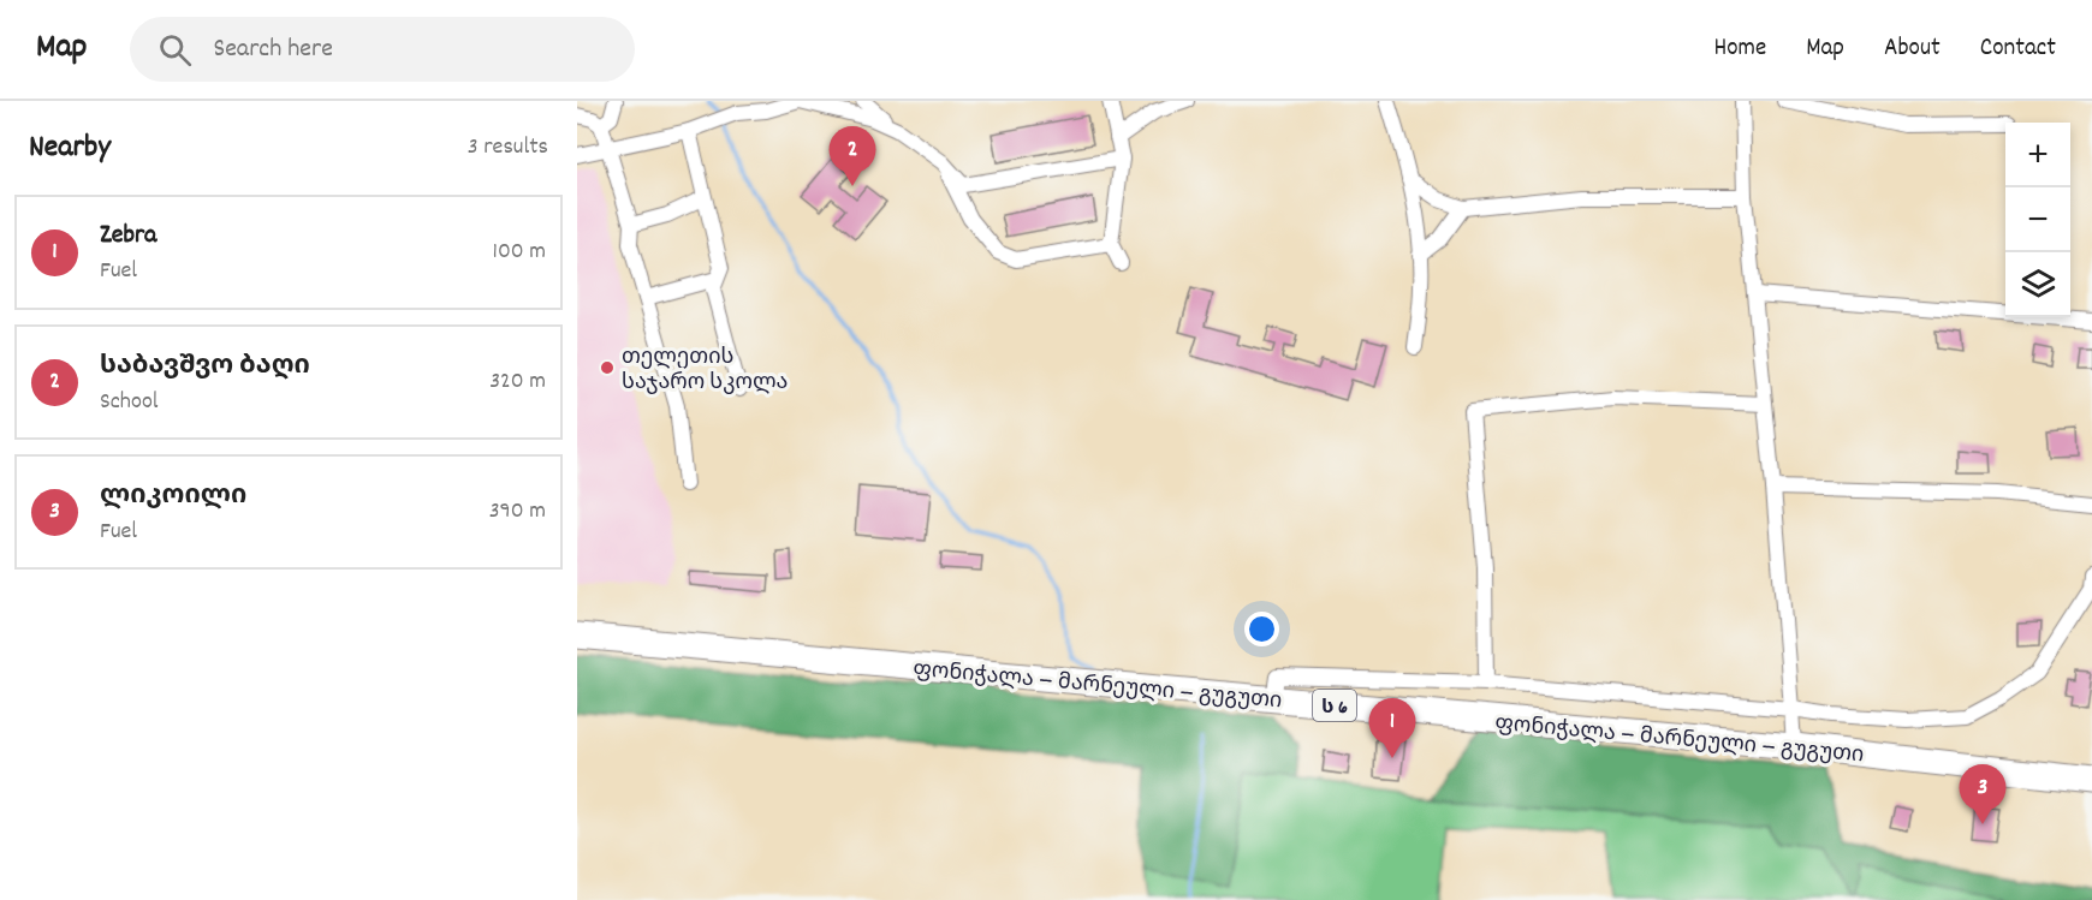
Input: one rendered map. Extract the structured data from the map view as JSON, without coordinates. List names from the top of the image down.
{
  "streets": {
    "highway": ["ფონიჭალა — მარნეული — გუგუთი", "ს 6"]
  },
  "places": ["თელეთის საჯარო სკოლა"],
  "page": {
    "header": "Map",
    "search": "Search here",
    "nav": [
      "Home",
      "Map",
      "About",
      "Contact"
    ],
    "heading": ["Nearby", "3 results"],
    "map_buttons": ["+", "−"],
    "pins": ["2", "1", "3"],
    "list": [
      {
        "mark": "1",
        "name": "Zebra",
        "note": "Fuel",
        "value": "100 m"
      },
      {
        "mark": "2",
        "name": "საბავშვო ბაღი",
        "note": "School",
        "value": "320 m"
      },
      {
        "mark": "3",
        "name": "ლიკოილი",
        "note": "Fuel",
        "value": "390 m"
      }
    ]
  }
}
